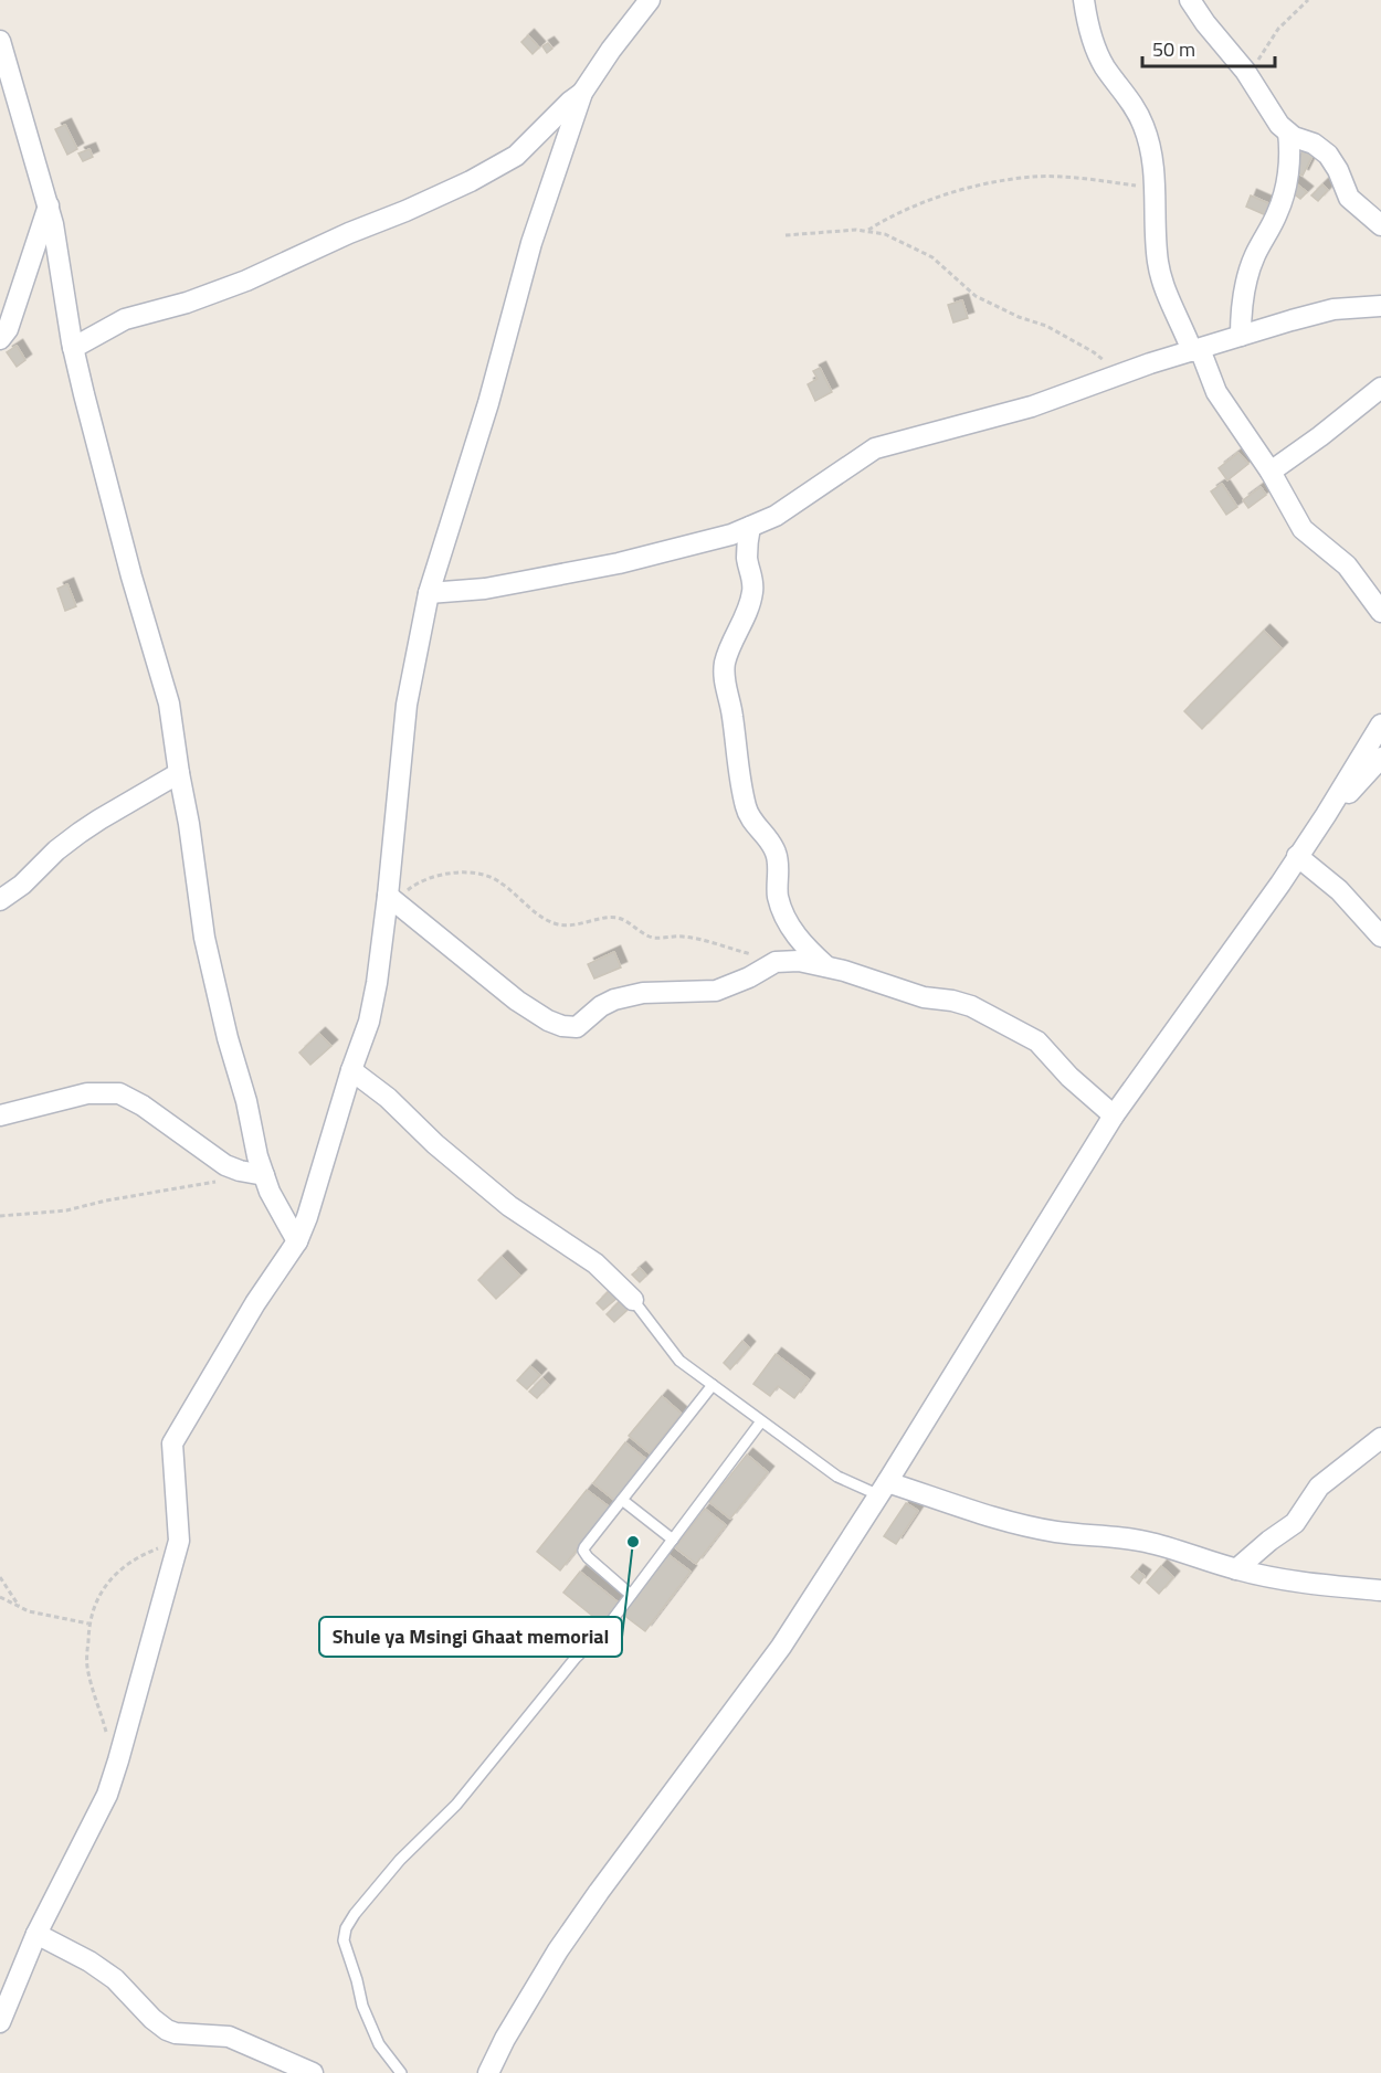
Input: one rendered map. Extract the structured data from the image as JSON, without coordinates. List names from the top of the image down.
{
  "places": ["Shule ya Msingi Ghaat memorial"],
  "scale_bar": "50 m"
}
